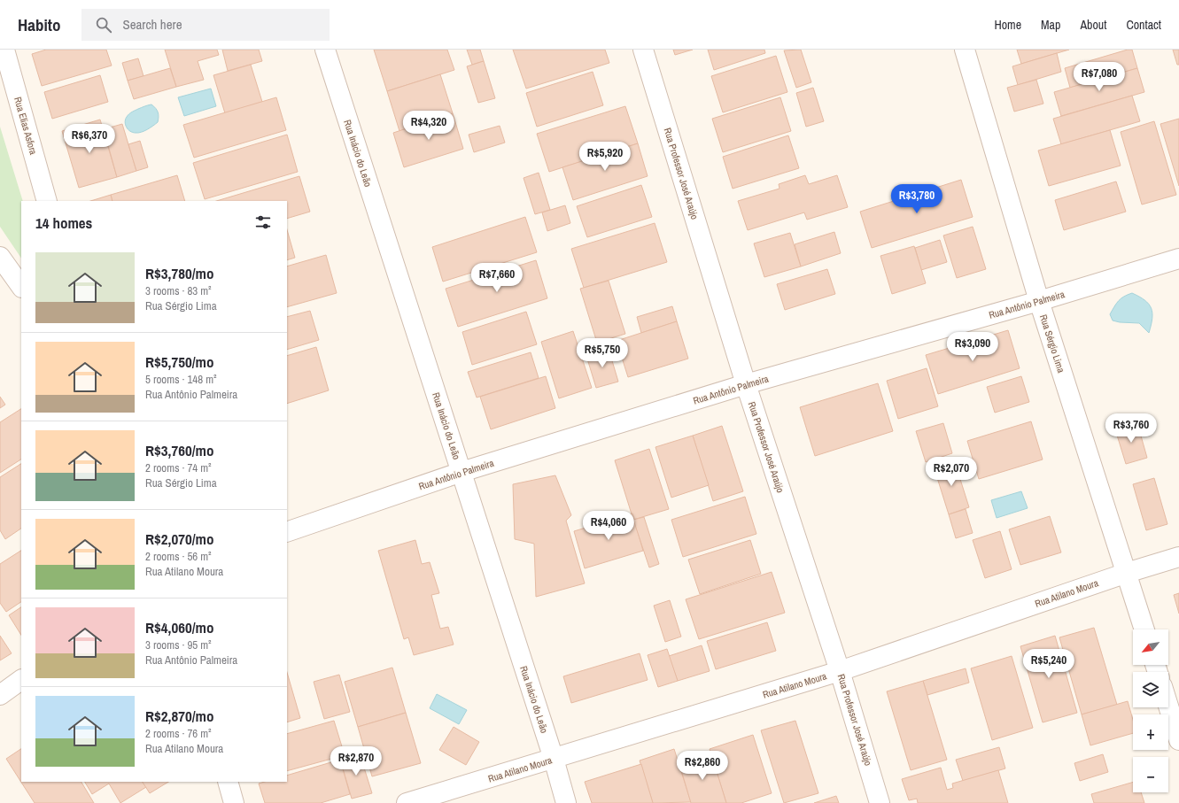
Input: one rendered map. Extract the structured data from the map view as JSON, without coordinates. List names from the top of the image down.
{
  "streets": {
    "street": [
      "Rua Elias Asfora",
      "Rua Inácio do Leão",
      "Rua Professor José Araújo",
      "Rua Antônio Palmeira",
      "Rua Sérgio Lima",
      "Rua Atilano Moura"
    ]
  },
  "crossings": [
    ["Rua Inácio do Leão", "Rua Antônio Palmeira"],
    ["Rua Inácio do Leão", "Rua Atilano Moura"],
    ["Rua Professor José Araújo", "Rua Antônio Palmeira"],
    ["Rua Professor José Araújo", "Rua Atilano Moura"],
    ["Rua Antônio Palmeira", "Rua Sérgio Lima"],
    ["Rua Sérgio Lima", "Rua Atilano Moura"]
  ],
  "north": "bottom left",
  "page": {
    "header": "Habito",
    "search": "Search here",
    "nav": [
      "Home",
      "Map",
      "About",
      "Contact"
    ],
    "price": [
      "R$7,080",
      "R$4,320",
      "R$6,370",
      "R$5,920",
      "R$3,780",
      "R$7,660",
      "R$3,090",
      "R$5,750",
      "R$3,760",
      "R$2,070",
      "R$4,060",
      "R$5,240",
      "R$2,870",
      "R$2,860"
    ],
    "heading": "14 homes",
    "list": [
      {
        "name": "R$3,780/mo",
        "note": "3 rooms · 83 m² · Rua Sérgio Lima"
      },
      {
        "name": "R$5,750/mo",
        "note": "5 rooms · 148 m² · Rua Antônio Palmeira"
      },
      {
        "name": "R$3,760/mo",
        "note": "2 rooms · 74 m² · Rua Sérgio Lima"
      },
      {
        "name": "R$2,070/mo",
        "note": "2 rooms · 56 m² · Rua Atilano Moura"
      },
      {
        "name": "R$4,060/mo",
        "note": "3 rooms · 95 m² · Rua Antônio Palmeira"
      },
      {
        "name": "R$2,870/mo",
        "note": "2 rooms · 76 m² · Rua Atilano Moura"
      }
    ],
    "map_buttons": ["+", "−"]
  }
}
